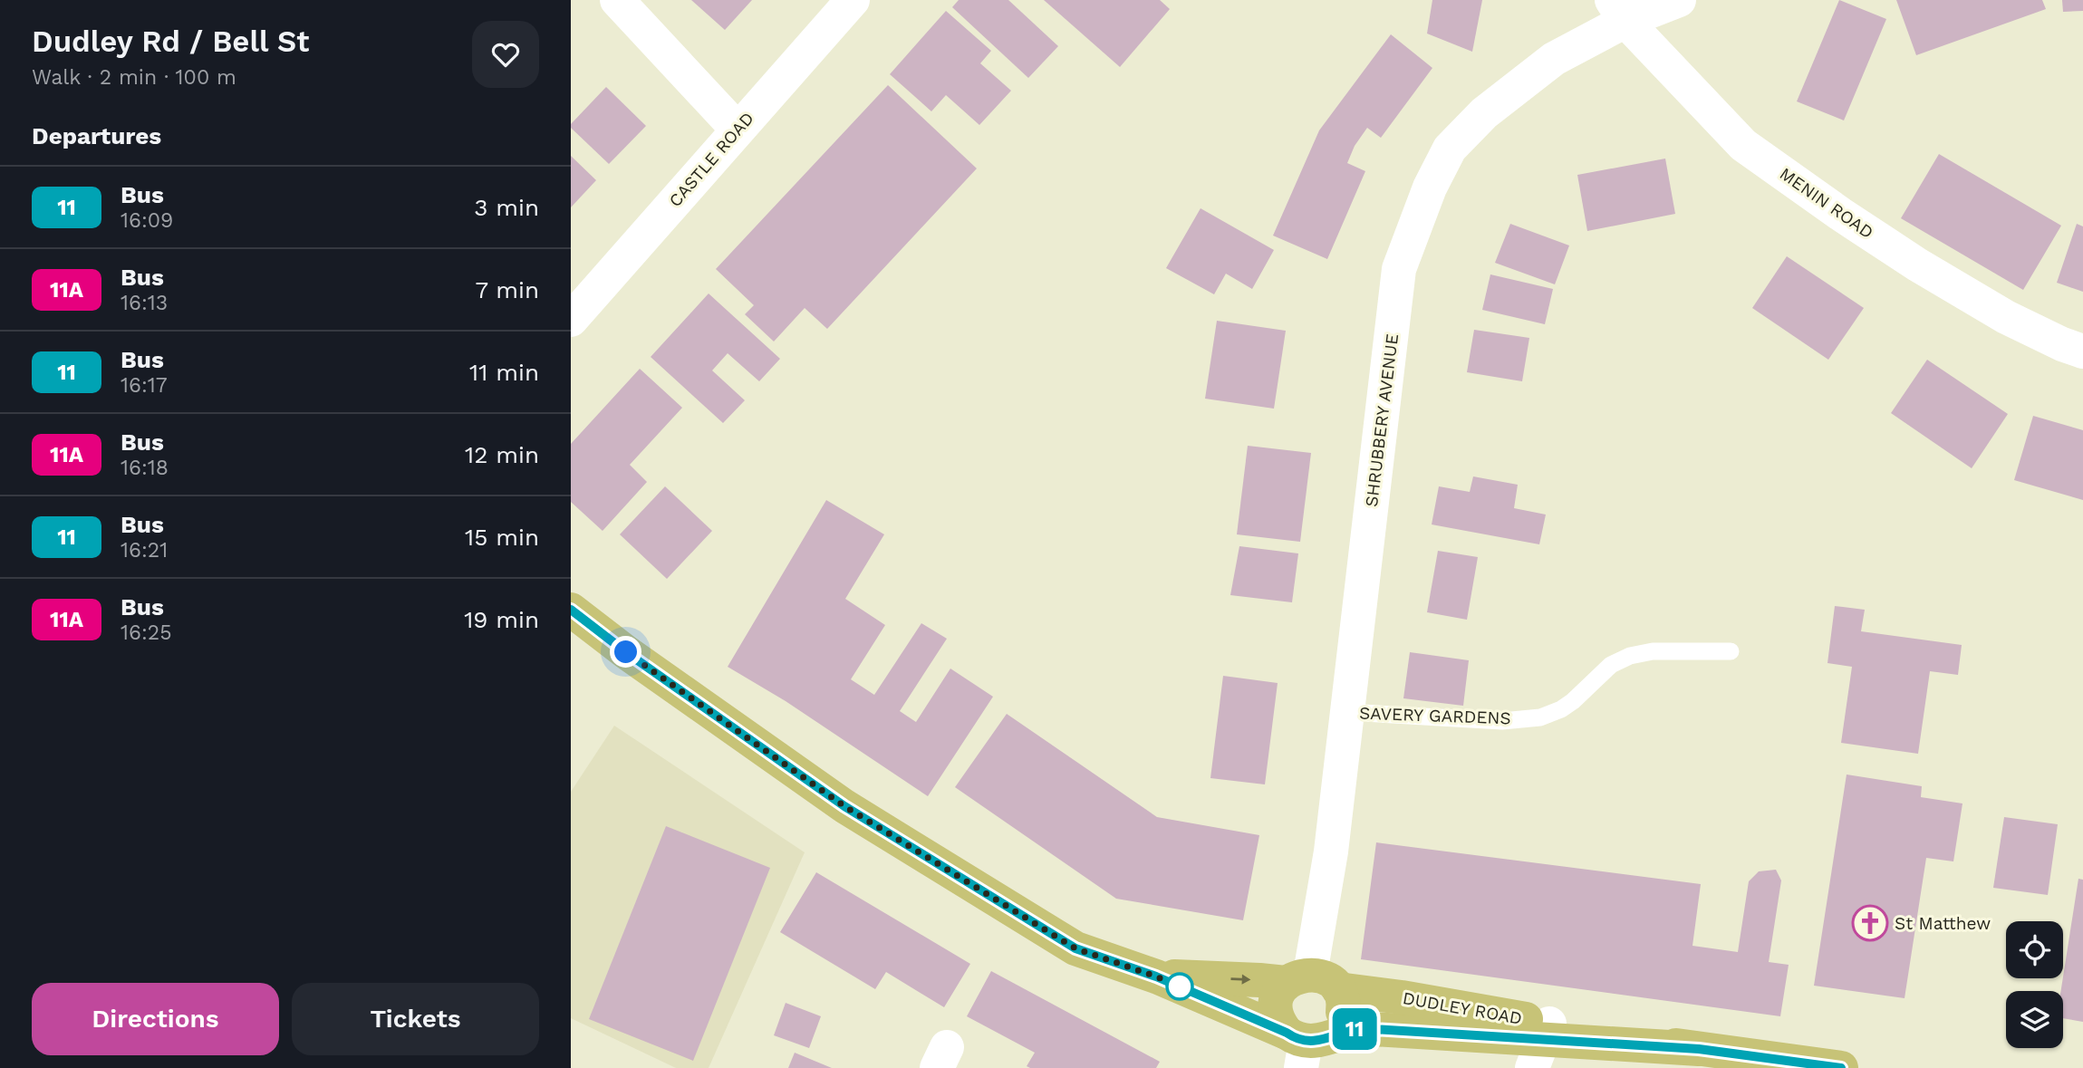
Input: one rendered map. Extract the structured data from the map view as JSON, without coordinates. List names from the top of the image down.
{
  "streets": {
    "main road": ["DUDLEY ROAD"],
    "street": ["CASTLE ROAD", "MENIN ROAD", "SHRUBBERY AVENUE"],
    "lane": ["SAVERY GARDENS"]
  },
  "crossings": [
    ["MENIN ROAD", "SHRUBBERY AVENUE"],
    ["SHRUBBERY AVENUE", "SAVERY GARDENS"],
    ["SHRUBBERY AVENUE", "DUDLEY ROAD"]
  ],
  "places": {
    "church": ["St Matthew"]
  },
  "lines": ["bus line 11"],
  "page": {
    "heading": [
      ["Dudley Rd / Bell St", "Walk · 2 min · 100 m"],
      "Departures"
    ],
    "on_map": "11",
    "list": [
      {
        "mark": "11",
        "name": "Bus",
        "note": "16:09",
        "value": "3 min"
      },
      {
        "mark": "11A",
        "name": "Bus",
        "note": "16:13",
        "value": "7 min"
      },
      {
        "mark": "11",
        "name": "Bus",
        "note": "16:17",
        "value": "11 min"
      },
      {
        "mark": "11A",
        "name": "Bus",
        "note": "16:18",
        "value": "12 min"
      },
      {
        "mark": "11",
        "name": "Bus",
        "note": "16:21",
        "value": "15 min"
      },
      {
        "mark": "11A",
        "name": "Bus",
        "note": "16:25",
        "value": "19 min"
      }
    ],
    "buttons": ["Directions", "Tickets"]
  }
}
